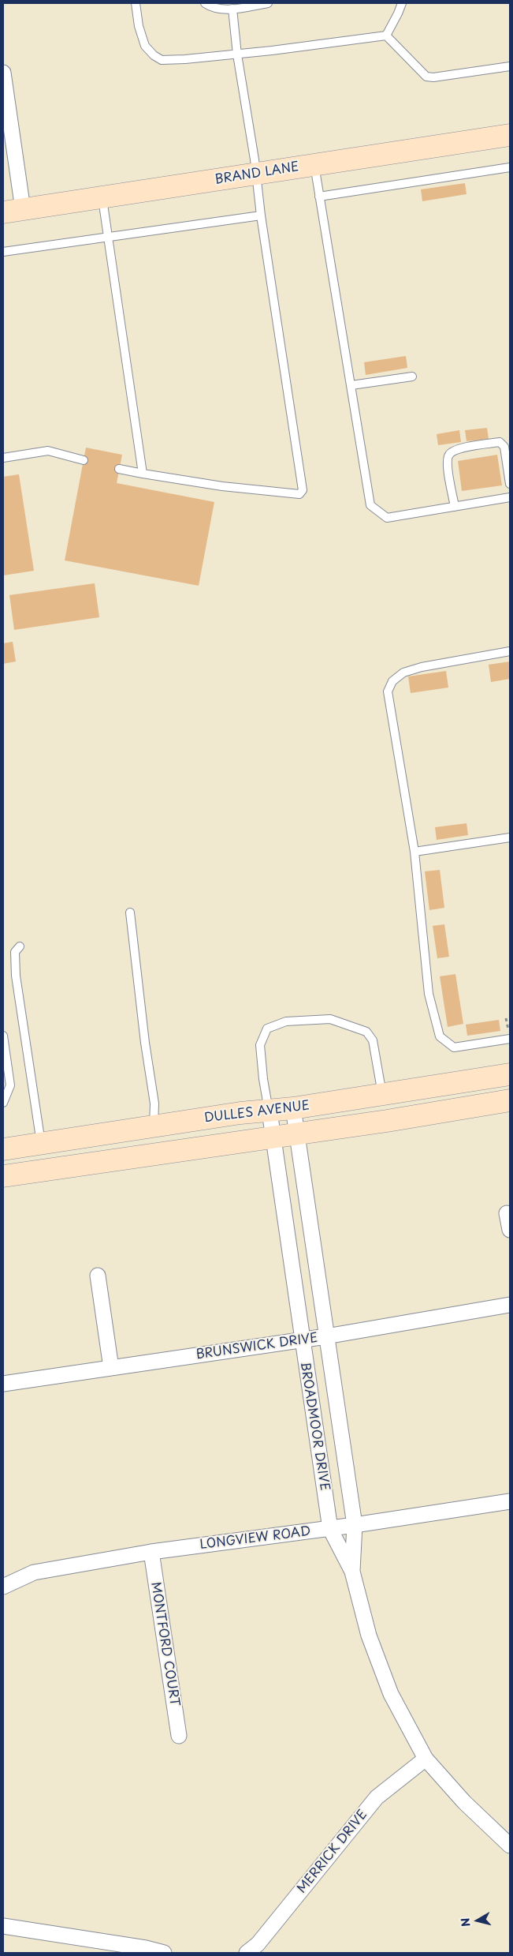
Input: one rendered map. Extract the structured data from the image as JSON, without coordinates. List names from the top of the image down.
{
  "streets": {
    "main road": ["BRAND LANE", "DULLES AVENUE"],
    "street": [
      "BRUNSWICK DRIVE",
      "BROADMOOR DRIVE",
      "LONGVIEW ROAD",
      "MONTFORD COURT",
      "MERRICK DRIVE"
    ]
  },
  "crossings": [
    ["DULLES AVENUE", "BROADMOOR DRIVE"],
    ["BRUNSWICK DRIVE", "BROADMOOR DRIVE"],
    ["BROADMOOR DRIVE", "LONGVIEW ROAD"],
    ["BROADMOOR DRIVE", "MERRICK DRIVE"],
    ["LONGVIEW ROAD", "MONTFORD COURT"]
  ],
  "north": "left"
}
